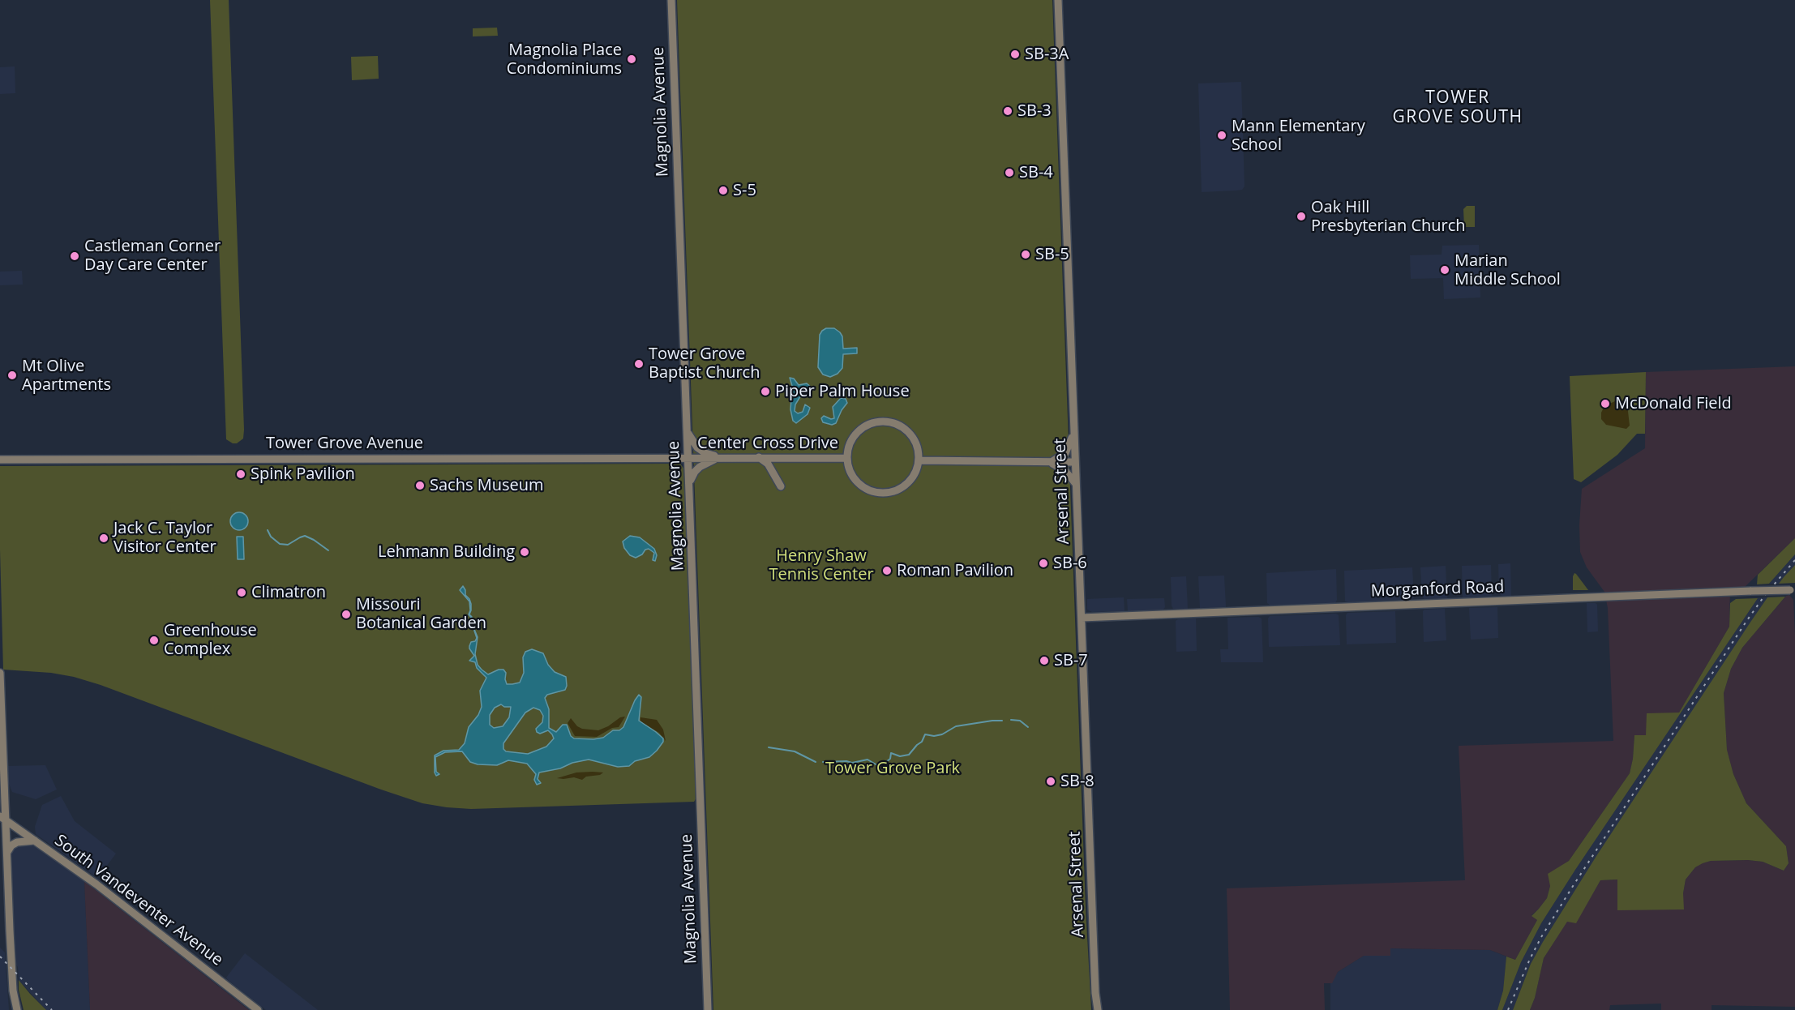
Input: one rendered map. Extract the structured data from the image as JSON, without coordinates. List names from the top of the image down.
{
  "streets": {
    "street": [
      "Magnolia Avenue",
      "Tower Grove Avenue",
      "Center Cross Drive",
      "Arsenal Street",
      "Morganford Road",
      "South Vandeventer Avenue"
    ]
  },
  "crossings": [
    ["Magnolia Avenue", "Tower Grove Avenue"],
    ["Magnolia Avenue", "Center Cross Drive"],
    ["Tower Grove Avenue", "Center Cross Drive"],
    ["Arsenal Street", "Morganford Road"]
  ],
  "districts": ["TOWER GROVE SOUTH"],
  "parks": ["Henry Shaw Tennis Center", "Tower Grove Park"],
  "places": [
    "SB-3A",
    "Magnolia Place Condominiums",
    "SB-3",
    "Mann Elementary School",
    "SB-4",
    "S-5",
    "Oak Hill Presbyterian Church",
    "SB-5",
    "Castleman Corner Day Care Center",
    "Marian Middle School",
    "Tower Grove Baptist Church",
    "Mt Olive Apartments",
    "Piper Palm House",
    "McDonald Field",
    "Spink Pavilion",
    "Sachs Museum",
    "Jack C. Taylor Visitor Center",
    "Lehmann Building",
    "SB-6",
    "Roman Pavilion",
    "Climatron",
    "Missouri Botanical Garden",
    "Greenhouse Complex",
    "SB-7",
    "SB-8"
  ]
}
